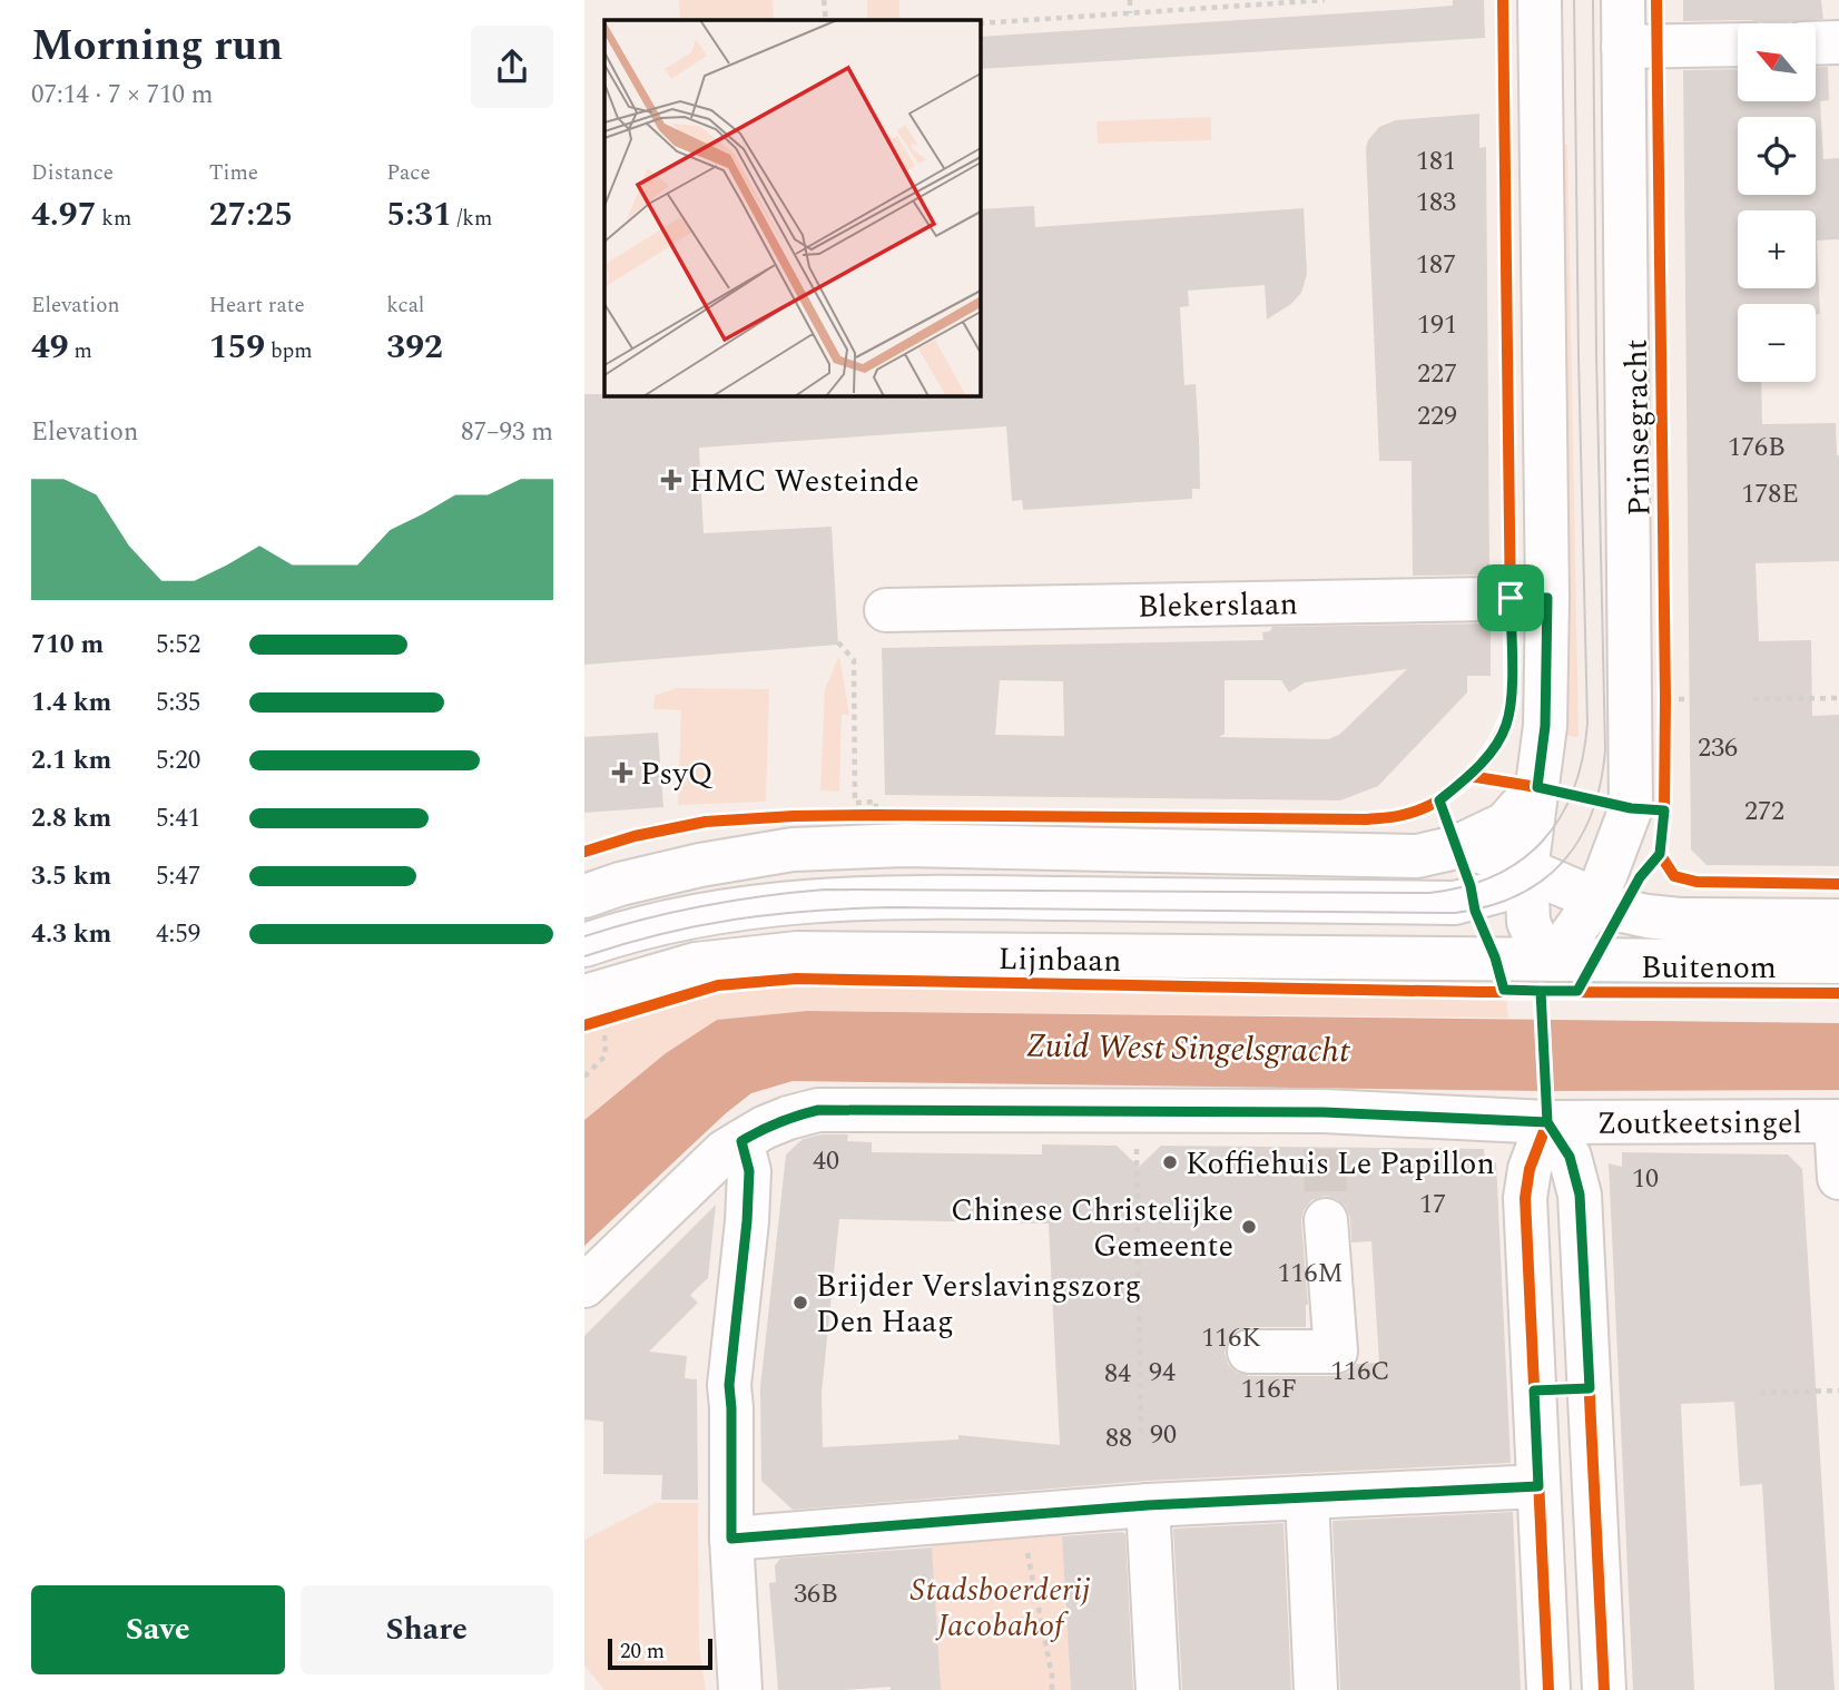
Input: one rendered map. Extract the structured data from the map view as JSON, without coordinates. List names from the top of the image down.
{
  "streets": {
    "street": [
      "Prinsegracht",
      "Blekerslaan",
      "Lijnbaan",
      "Buitenom",
      "Zoutkeetsingel"
    ]
  },
  "crossings": [
    ["Prinsegracht", "Lijnbaan"],
    ["Prinsegracht", "Buitenom"],
    ["Lijnbaan", "Buitenom"]
  ],
  "water": ["Zuid West Singelsgracht"],
  "parks": ["Stadsboerderij Jacobahof"],
  "places": {
    "health": ["HMC Westeinde", "PsyQ"],
    "other": ["Koffiehuis Le Papillon", "Chinese Christelijke Gemeente", "Brijder Verslavingszorg Den Haag"]
  },
  "house_numbers": [
    "181",
    "183",
    "187",
    "191",
    "227",
    "229",
    "176B",
    "178E",
    "236",
    "272",
    "40",
    "10",
    "17",
    "116M",
    "116K",
    "116C",
    "94",
    "84",
    "116F",
    "90",
    "88",
    "36B"
  ],
  "scale_bar": "20 m",
  "north": "top left",
  "page": {
    "heading": ["Morning run", "07:14 · 7 × 710 m"],
    "map_buttons": ["+", "−"],
    "stats": [
      ["Distance", "4.97 km"],
      ["Time", "27:25"],
      ["Pace", "5:31 /km"],
      ["Elevation", "49 m"],
      ["Heart rate", "159 bpm"],
      ["kcal", "392"]
    ],
    "chart": ["Elevation", "87–93 m"],
    "list": [
      {
        "name": "710 m",
        "note": "5:52"
      },
      {
        "name": "1.4 km",
        "note": "5:35"
      },
      {
        "name": "2.1 km",
        "note": "5:20"
      },
      {
        "name": "2.8 km",
        "note": "5:41"
      },
      {
        "name": "3.5 km",
        "note": "5:47"
      },
      {
        "name": "4.3 km",
        "note": "4:59"
      }
    ],
    "buttons": ["Save", "Share"],
    "scale": "20 m"
  }
}
